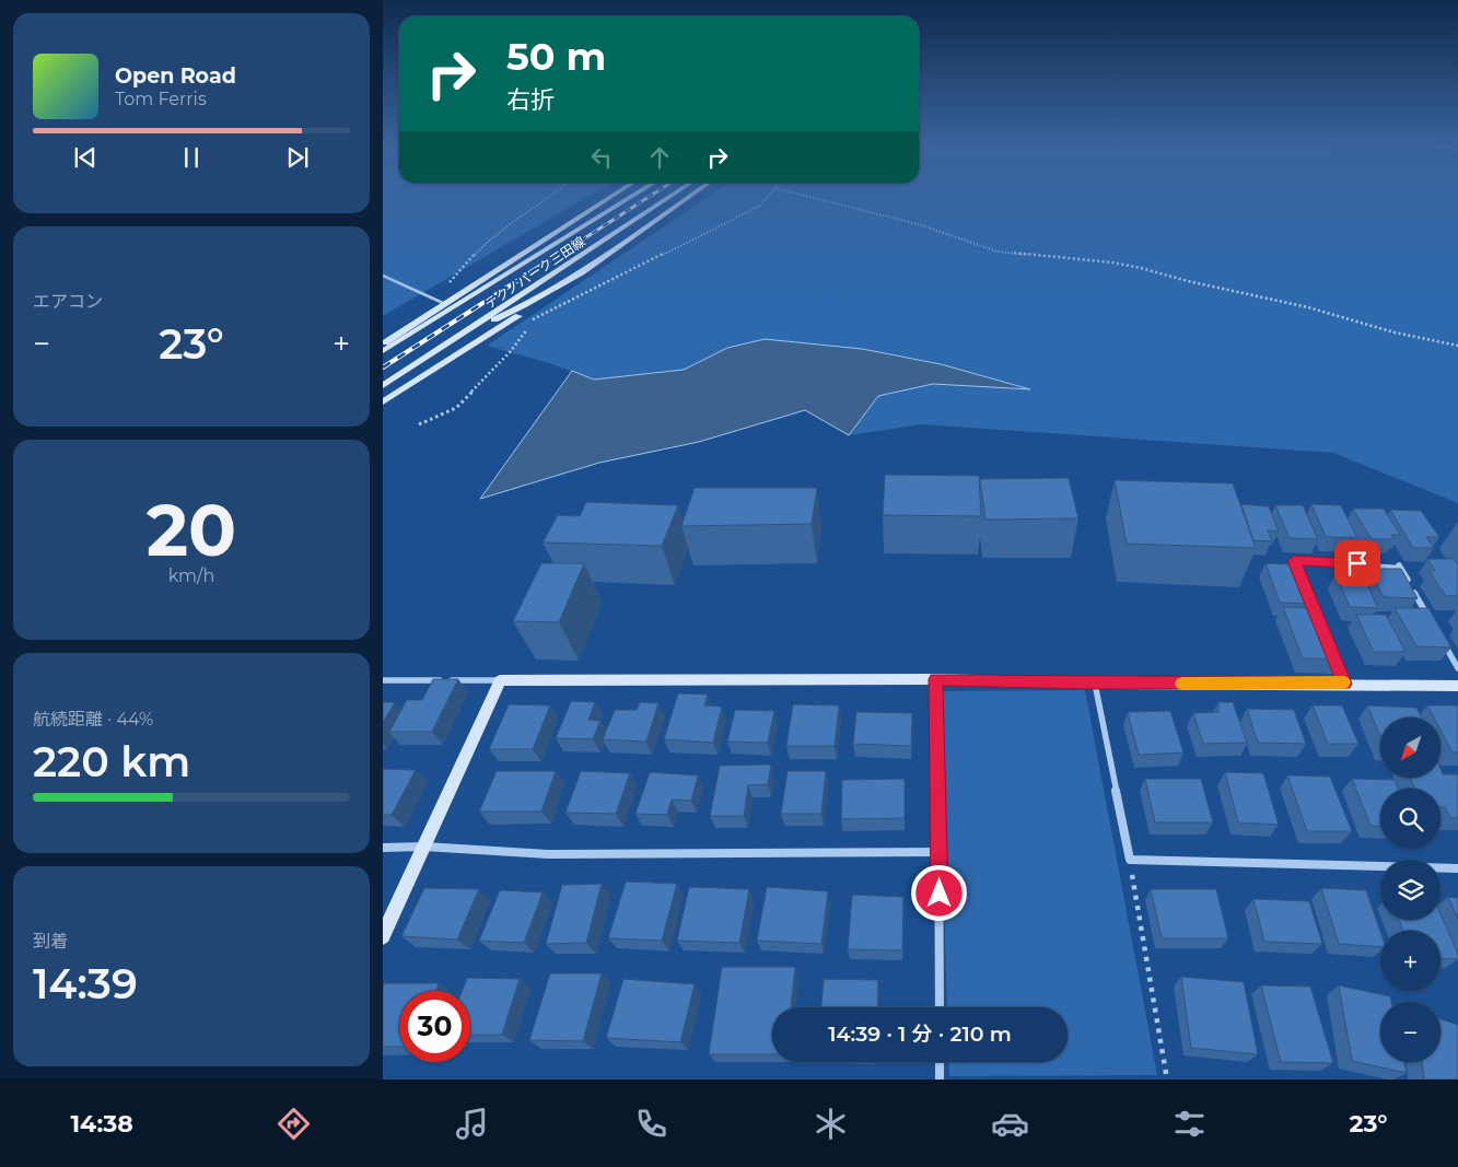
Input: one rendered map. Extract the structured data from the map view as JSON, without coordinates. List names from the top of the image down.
{
  "streets": {
    "main road": ["テクノパーク三田線"]
  },
  "north": "bottom left",
  "page": {
    "turn": ["50 m", "右折"],
    "song": ["Open Road", "Tom Ferris"],
    "tile": [
      "エアコン",
      ["20", "km/h"],
      ["航続距離 · 44%", "220 km"],
      ["到着", "14:39"]
    ],
    "heat": ["−", "23°", "+"],
    "map_buttons": ["+", "−"],
    "limit": "30",
    "trip": "14:39 · 1 分 · 210 m",
    "tabs": ["14:38", "23°"]
  }
}
